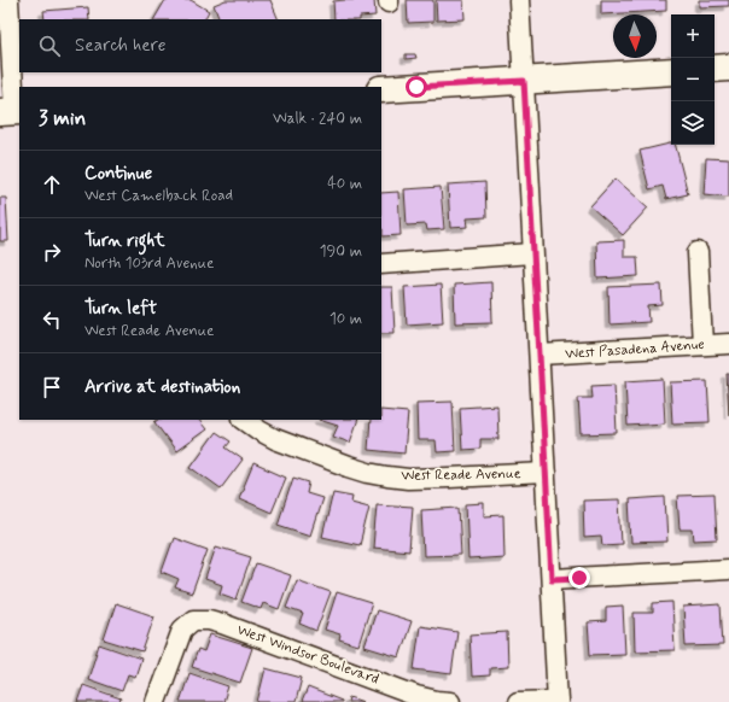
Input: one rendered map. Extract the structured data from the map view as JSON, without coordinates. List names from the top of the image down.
{
  "streets": {
    "street": ["West Pasadena Avenue", "West Reade Avenue", "West Windsor Boulevard"]
  },
  "north": "bottom",
  "page": {
    "map_buttons": ["+", "−"],
    "search": "Search here",
    "heading": ["3 min", "Walk · 240 m"],
    "list": [
      ["Continue", "West Camelback Road", "40 m"],
      ["Turn right", "North 103rd Avenue", "190 m"],
      ["Turn left", "West Reade Avenue", "10 m"],
      "Arrive at destination"
    ]
  }
}
